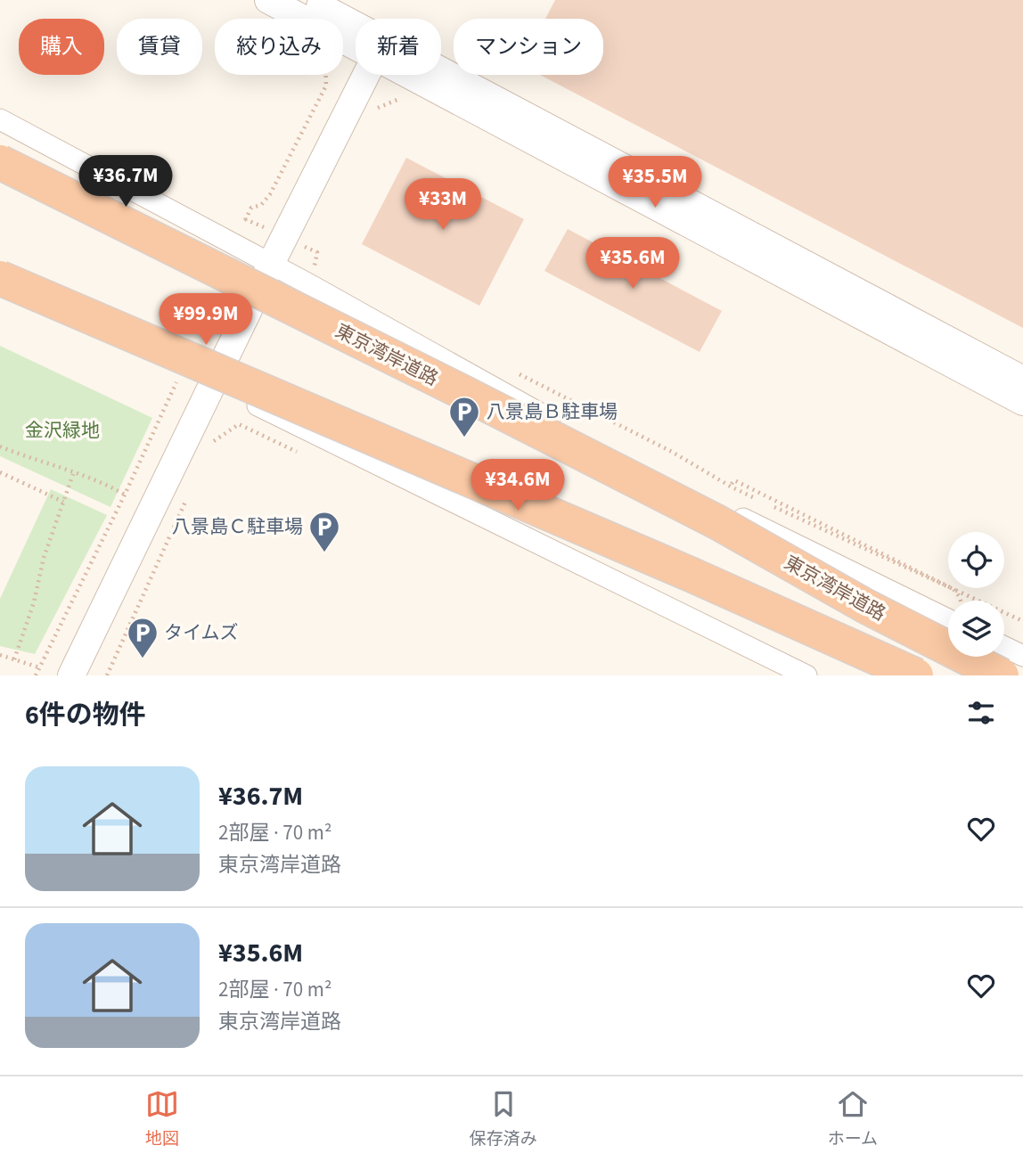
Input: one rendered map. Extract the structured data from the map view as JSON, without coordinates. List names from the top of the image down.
{
  "streets": {
    "highway": ["東京湾岸道路"]
  },
  "parks": ["金沢緑地"],
  "places": {
    "parking": ["八景島Ｂ駐車場", "八景島Ｃ駐車場", "タイムズ"]
  },
  "page": {
    "chip": [
      "購入",
      "賃貸",
      "絞り込み",
      "新着",
      "マンション"
    ],
    "price": [
      "¥36.7M",
      "¥35.5M",
      "¥33M",
      "¥35.6M",
      "¥99.9M",
      "¥34.6M"
    ],
    "heading": "6件の物件",
    "list": [
      {
        "name": "¥36.7M",
        "note": "2部屋 · 70 m² · 東京湾岸道路"
      },
      {
        "name": "¥35.6M",
        "note": "2部屋 · 70 m² · 東京湾岸道路"
      }
    ],
    "tabs": ["地図", "保存済み", "ホーム"]
  }
}
